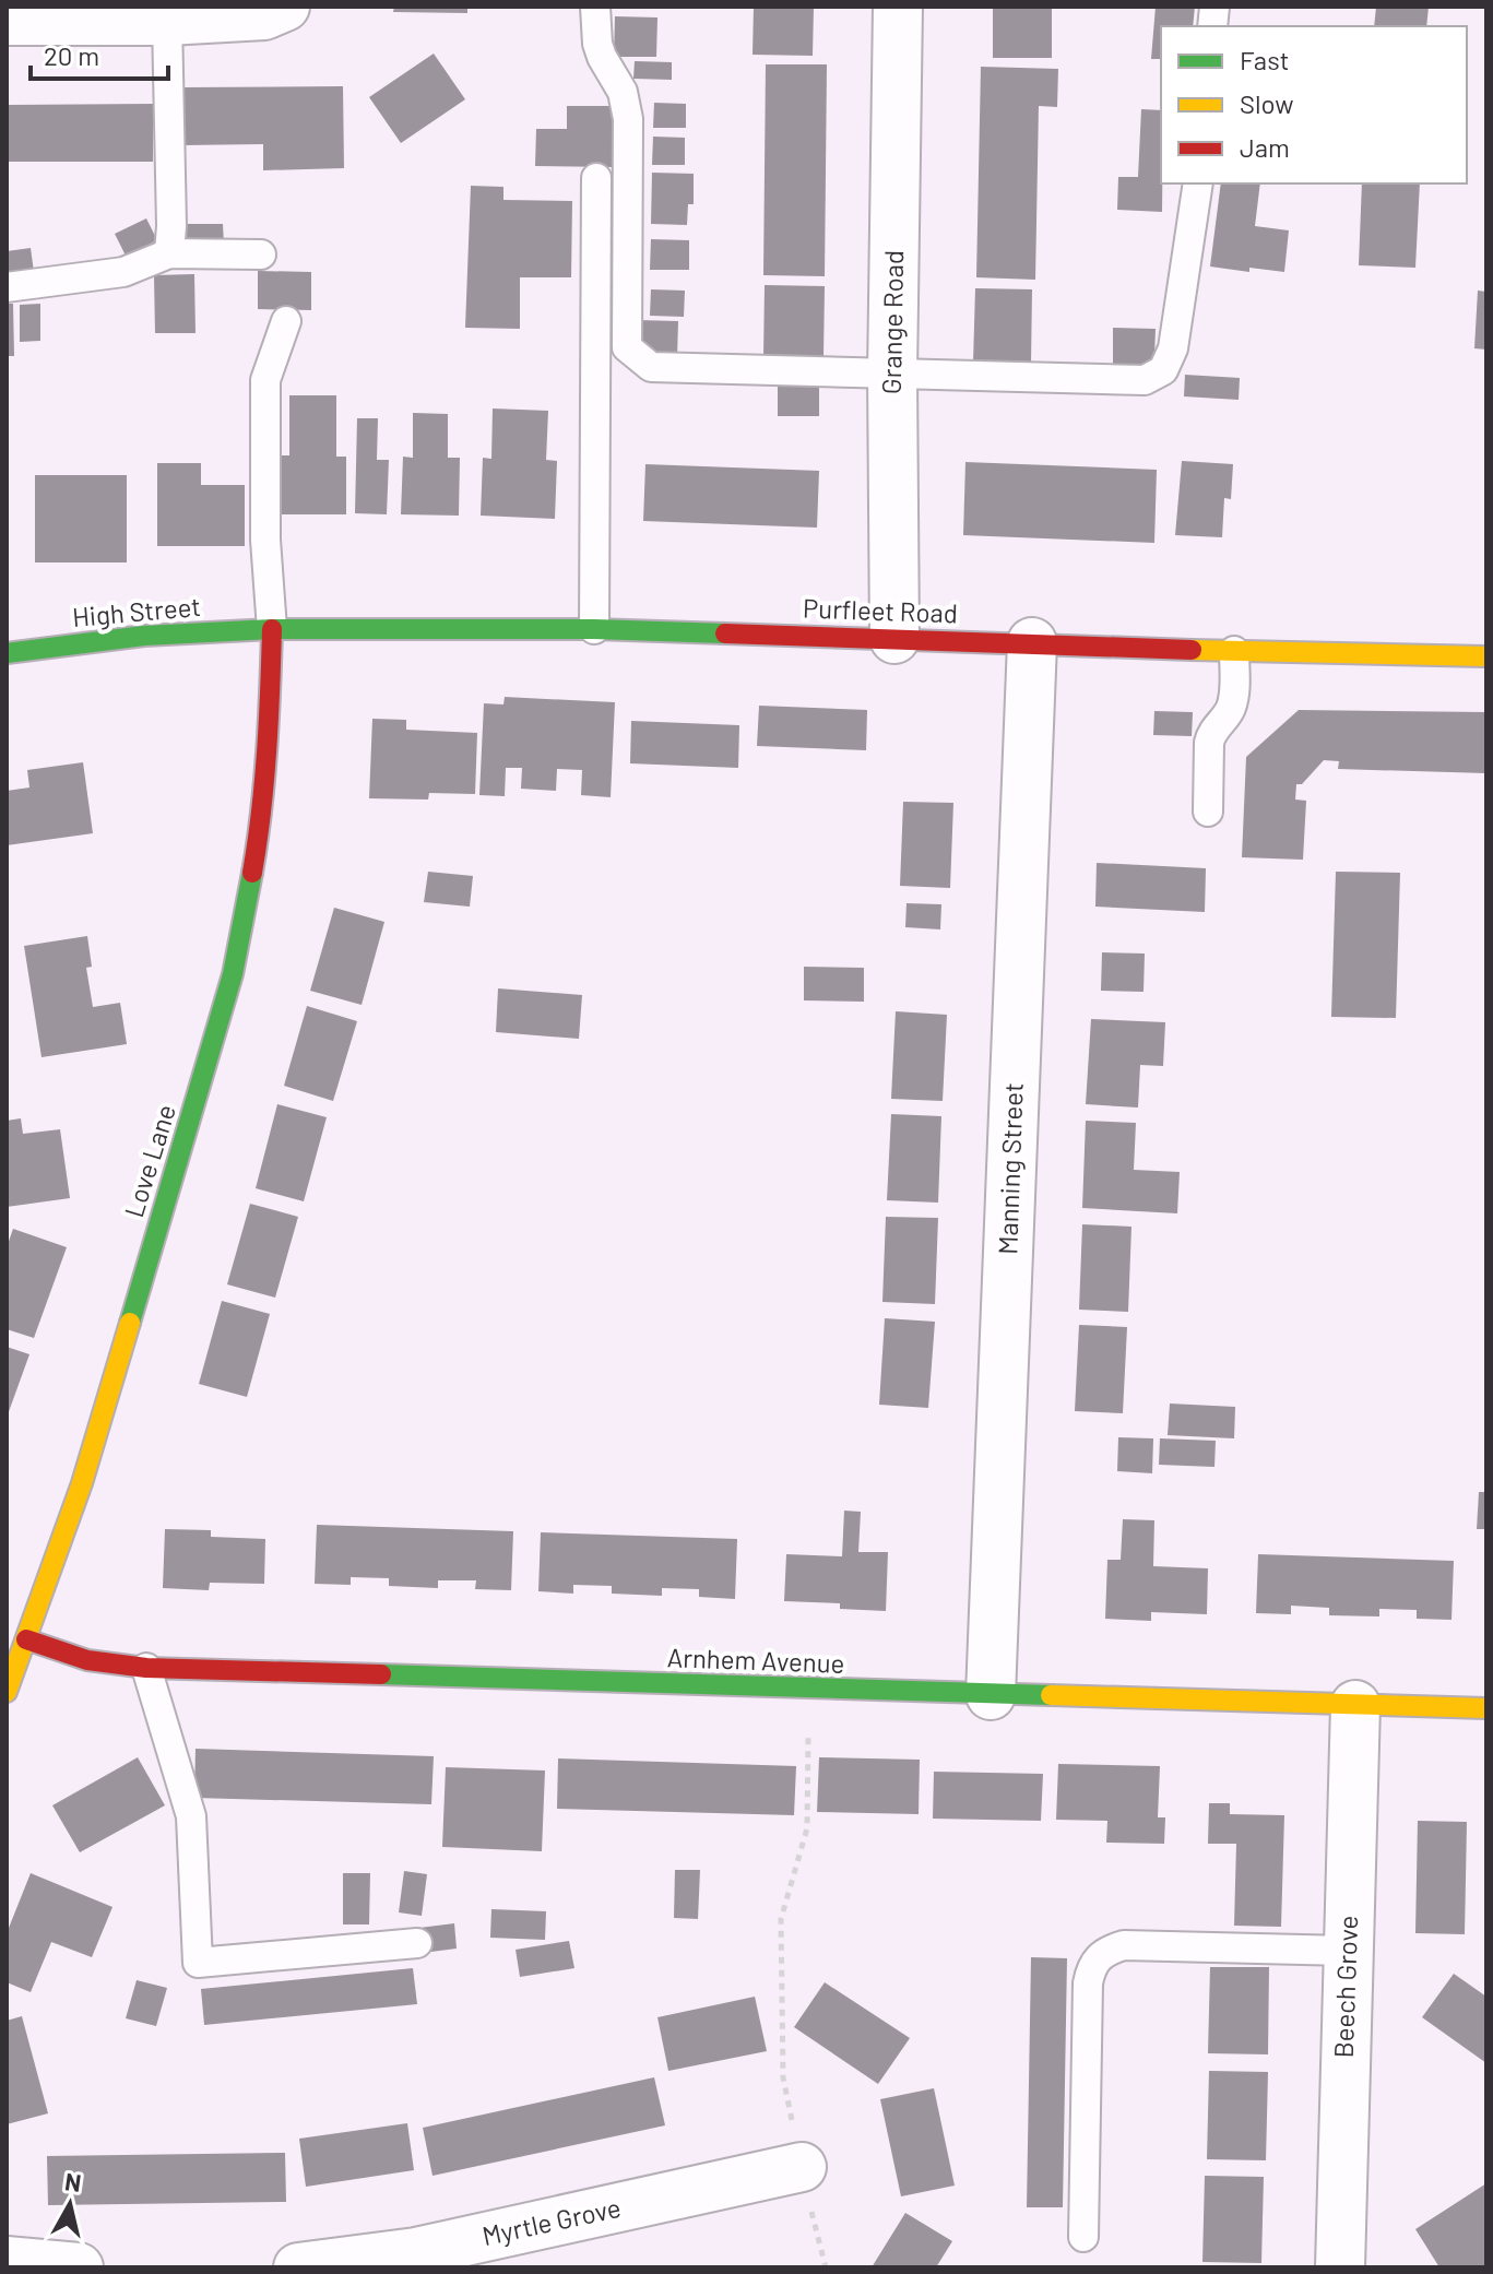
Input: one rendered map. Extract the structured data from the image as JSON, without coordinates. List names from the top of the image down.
{
  "streets": {
    "street": [
      "Grange Road",
      "Purfleet Road",
      "High Street",
      "Love Lane",
      "Manning Street",
      "Arnhem Avenue",
      "Beech Grove",
      "Myrtle Grove"
    ]
  },
  "crossings": [
    ["Grange Road", "Purfleet Road"],
    ["Purfleet Road", "High Street"],
    ["Purfleet Road", "Love Lane"],
    ["Purfleet Road", "Manning Street"],
    ["High Street", "Love Lane"],
    ["Love Lane", "Arnhem Avenue"],
    ["Manning Street", "Arnhem Avenue"],
    ["Arnhem Avenue", "Beech Grove"]
  ],
  "legend": ["Fast", "Slow", "Jam"],
  "scale_bar": "20 m",
  "north": "top"
}
